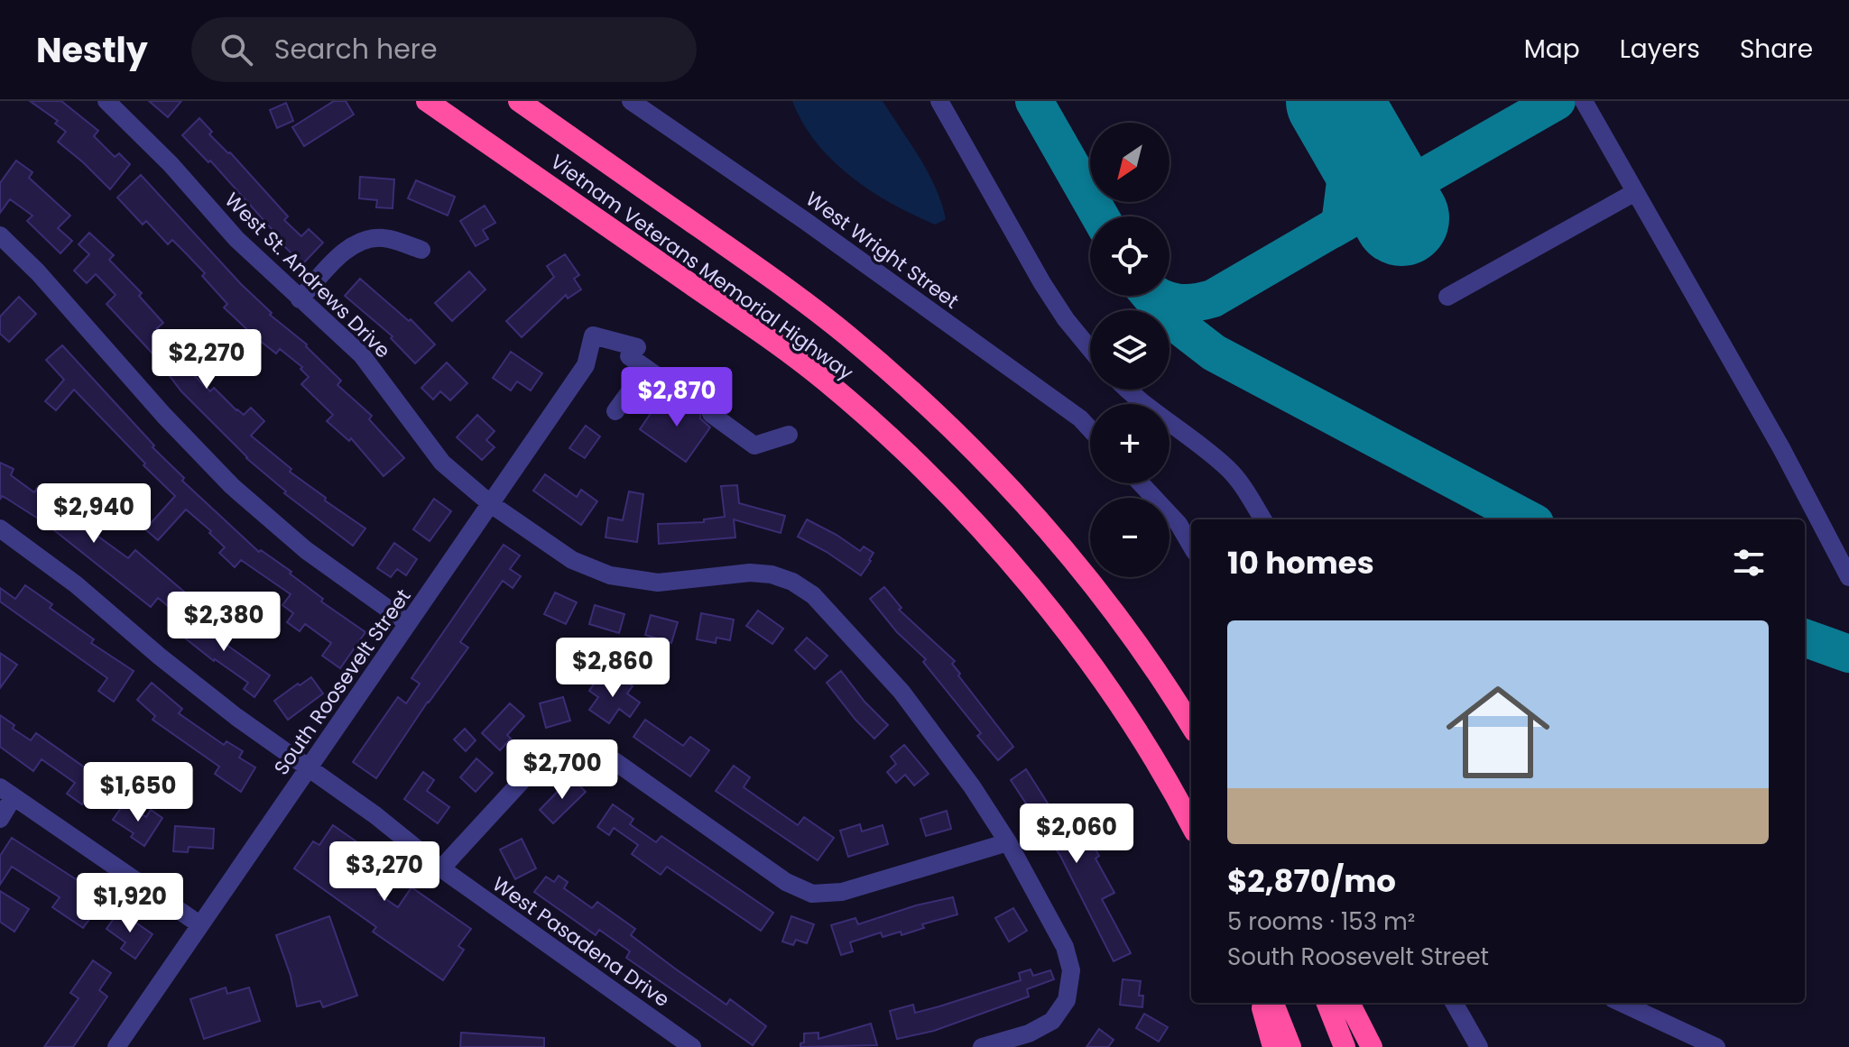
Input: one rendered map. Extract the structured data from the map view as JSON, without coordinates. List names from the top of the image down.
{
  "streets": {
    "highway": ["Vietnam Veterans Memorial Highway"],
    "street": [
      "West Wright Street",
      "West St. Andrews Drive",
      "South Roosevelt Street",
      "West Pasadena Drive"
    ]
  },
  "crossings": [
    ["West St. Andrews Drive", "South Roosevelt Street"],
    ["South Roosevelt Street", "West Pasadena Drive"]
  ],
  "north": "bottom left",
  "page": {
    "header": "Nestly",
    "search": "Search here",
    "nav": ["Map", "Layers", "Share"],
    "map_buttons": ["+", "−"],
    "price": [
      "$2,270",
      "$2,870",
      "$2,940",
      "$2,380",
      "$2,860",
      "$2,700",
      "$1,650",
      "$2,060",
      "$3,270",
      "$1,920"
    ],
    "heading": "10 homes",
    "list": [
      {
        "name": "$2,870/mo",
        "note": "5 rooms · 153 m² · South Roosevelt Street"
      }
    ]
  }
}
